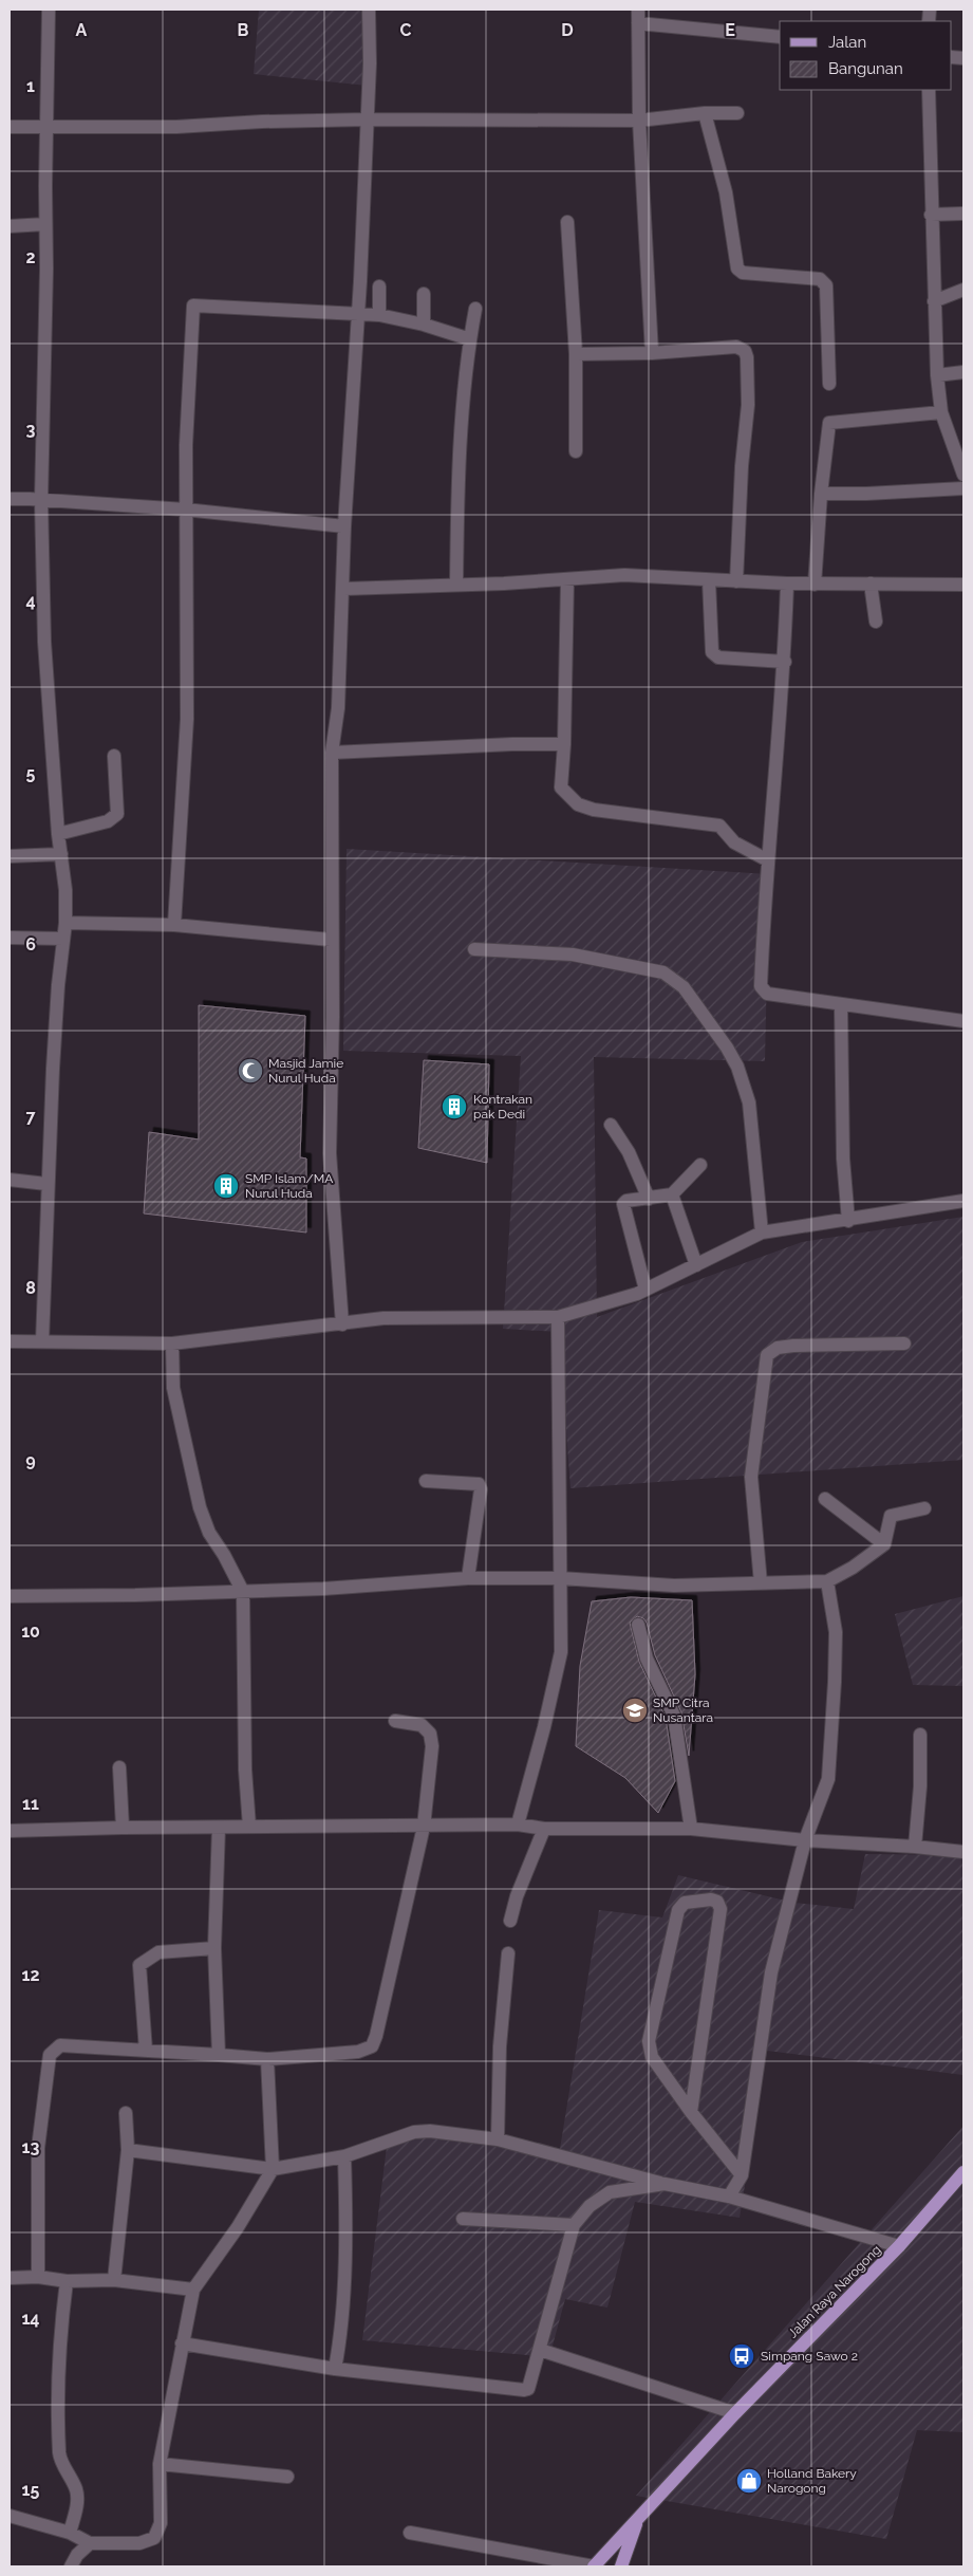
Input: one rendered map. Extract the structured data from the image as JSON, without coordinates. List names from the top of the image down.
{
  "streets": {
    "main road": ["Jalan Raya Narogong"]
  },
  "places": {
    "mosque": ["Masjid Jamie Nurul Huda"],
    "building": ["Kontrakan pak Dedi", "SMP Islam/MA Nurul Huda"],
    "school or university": ["SMP Citra Nusantara"],
    "bus stop": ["Simpang Sawo 2"],
    "shop": ["Holland Bakery Narogong"]
  },
  "legend": ["Jalan", "Bangunan"],
  "grid": {
    "columns": [
      "A",
      "B",
      "C",
      "D",
      "E"
    ],
    "rows": [
      "1",
      "2",
      "3",
      "4",
      "5",
      "6",
      "7",
      "8",
      "9",
      "10",
      "11",
      "12",
      "13",
      "14",
      "15"
    ]
  }
}
